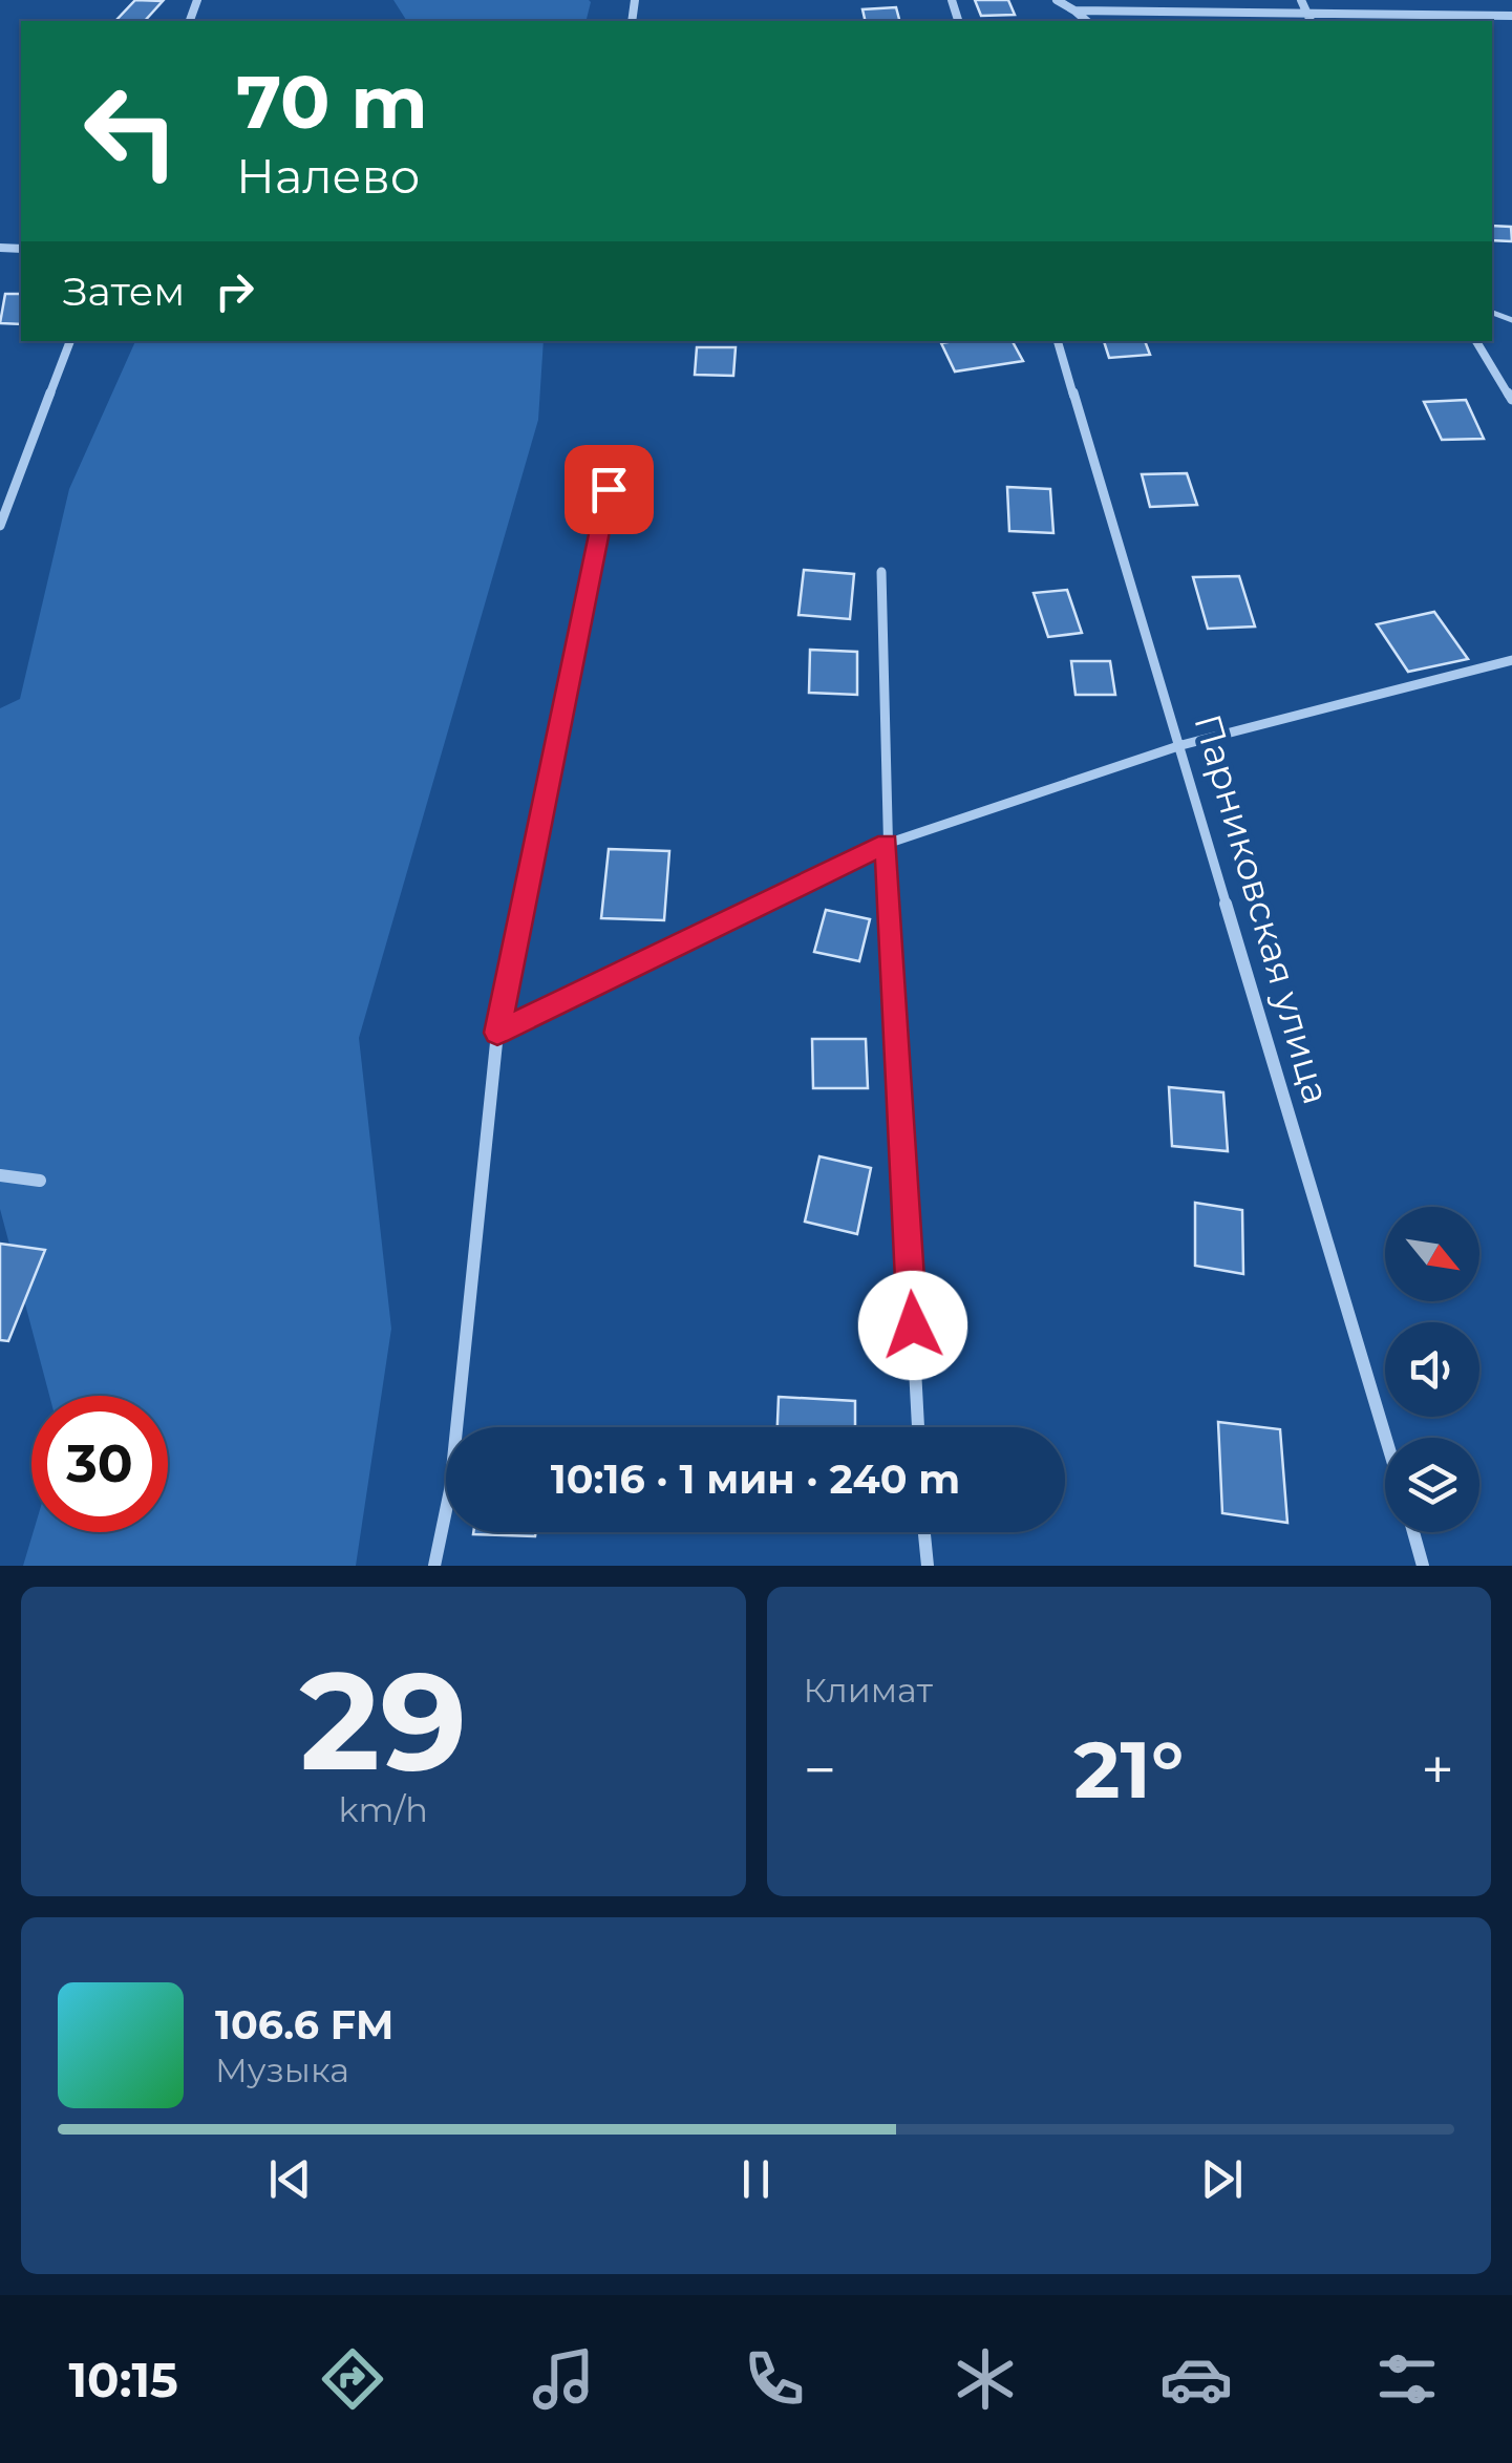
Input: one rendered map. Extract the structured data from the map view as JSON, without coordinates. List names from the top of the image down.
{
  "streets": {
    "street": ["Парниковская улица"]
  },
  "north": "bottom right",
  "page": {
    "turn": ["70 m", "Налево"],
    "then": "Затем",
    "limit": "30",
    "trip": "10:16 · 1 мин · 240 m",
    "tile": [
      ["29", "km/h"],
      "Климат"
    ],
    "heat": ["−", "21°", "+"],
    "song": ["106.6 FM", "Музыка"],
    "tabs": "10:15"
  }
}
